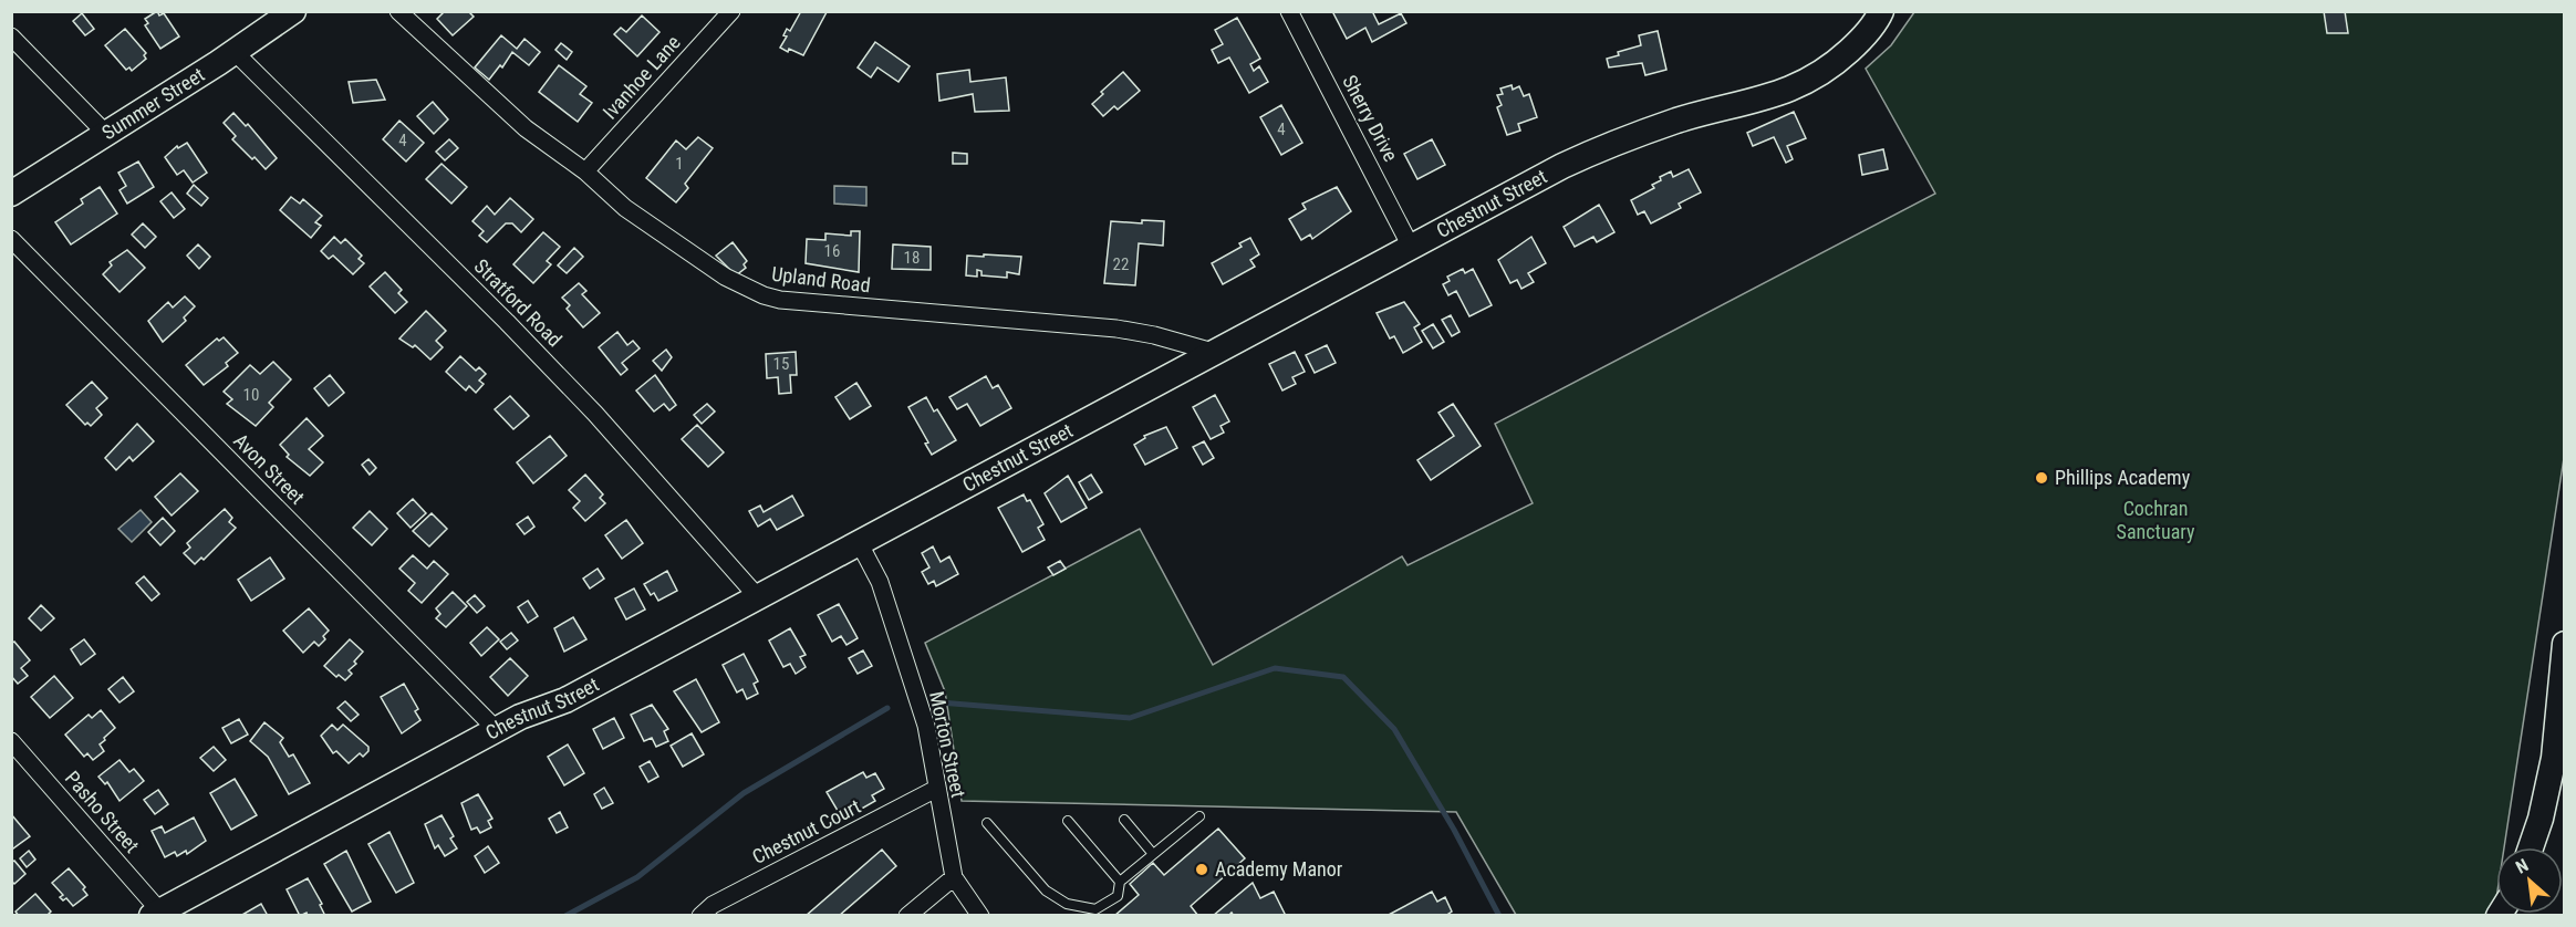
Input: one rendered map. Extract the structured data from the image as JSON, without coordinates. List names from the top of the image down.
{
  "streets": {
    "street": [
      "Ivanhoe Lane",
      "Summer Street",
      "Sherry Drive",
      "Chestnut Street",
      "Upland Road",
      "Stratford Road",
      "Avon Street",
      "Morton Street",
      "Pasho Street",
      "Chestnut Court"
    ]
  },
  "crossings": [
    ["Ivanhoe Lane", "Upland Road"],
    ["Summer Street", "Stratford Road"],
    ["Sherry Drive", "Chestnut Street"],
    ["Chestnut Street", "Upland Road"],
    ["Chestnut Street", "Stratford Road"],
    ["Chestnut Street", "Avon Street"],
    ["Chestnut Street", "Morton Street"],
    ["Chestnut Street", "Pasho Street"],
    ["Morton Street", "Chestnut Court"]
  ],
  "parks": ["Cochran Sanctuary"],
  "places": ["Phillips Academy", "Academy Manor"],
  "house_numbers": [
    "4",
    "4",
    "1",
    "16",
    "18",
    "22",
    "15",
    "10"
  ],
  "north": "top left"
}
